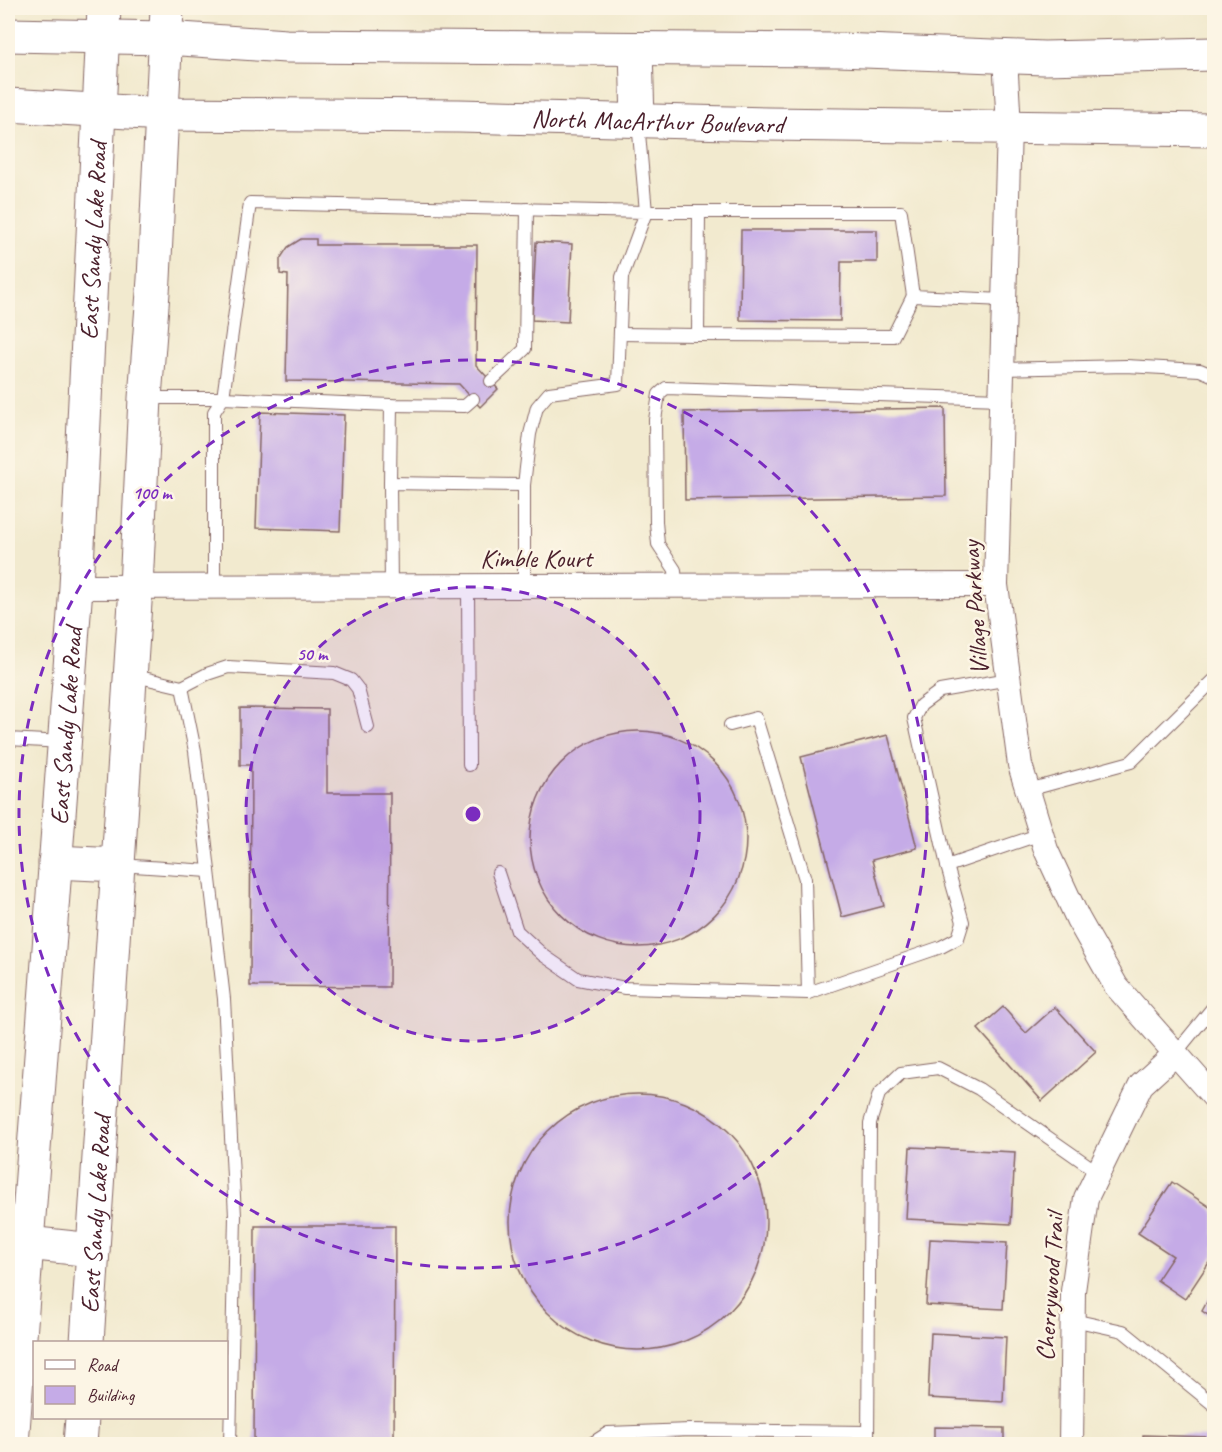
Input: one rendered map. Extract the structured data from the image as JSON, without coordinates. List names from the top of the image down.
{
  "streets": {
    "main road": ["North MacArthur Boulevard", "East Sandy Lake Road"],
    "street": ["Kimble Kourt", "Village Parkway", "Cherrywood Trail"]
  },
  "crossings": [
    ["North MacArthur Boulevard", "East Sandy Lake Road"],
    ["North MacArthur Boulevard", "Village Parkway"],
    ["East Sandy Lake Road", "Kimble Kourt"],
    ["Kimble Kourt", "Village Parkway"],
    ["Village Parkway", "Cherrywood Trail"]
  ],
  "legend": ["Road", "Building"],
  "rings": ["100 m", "50 m"]
}
